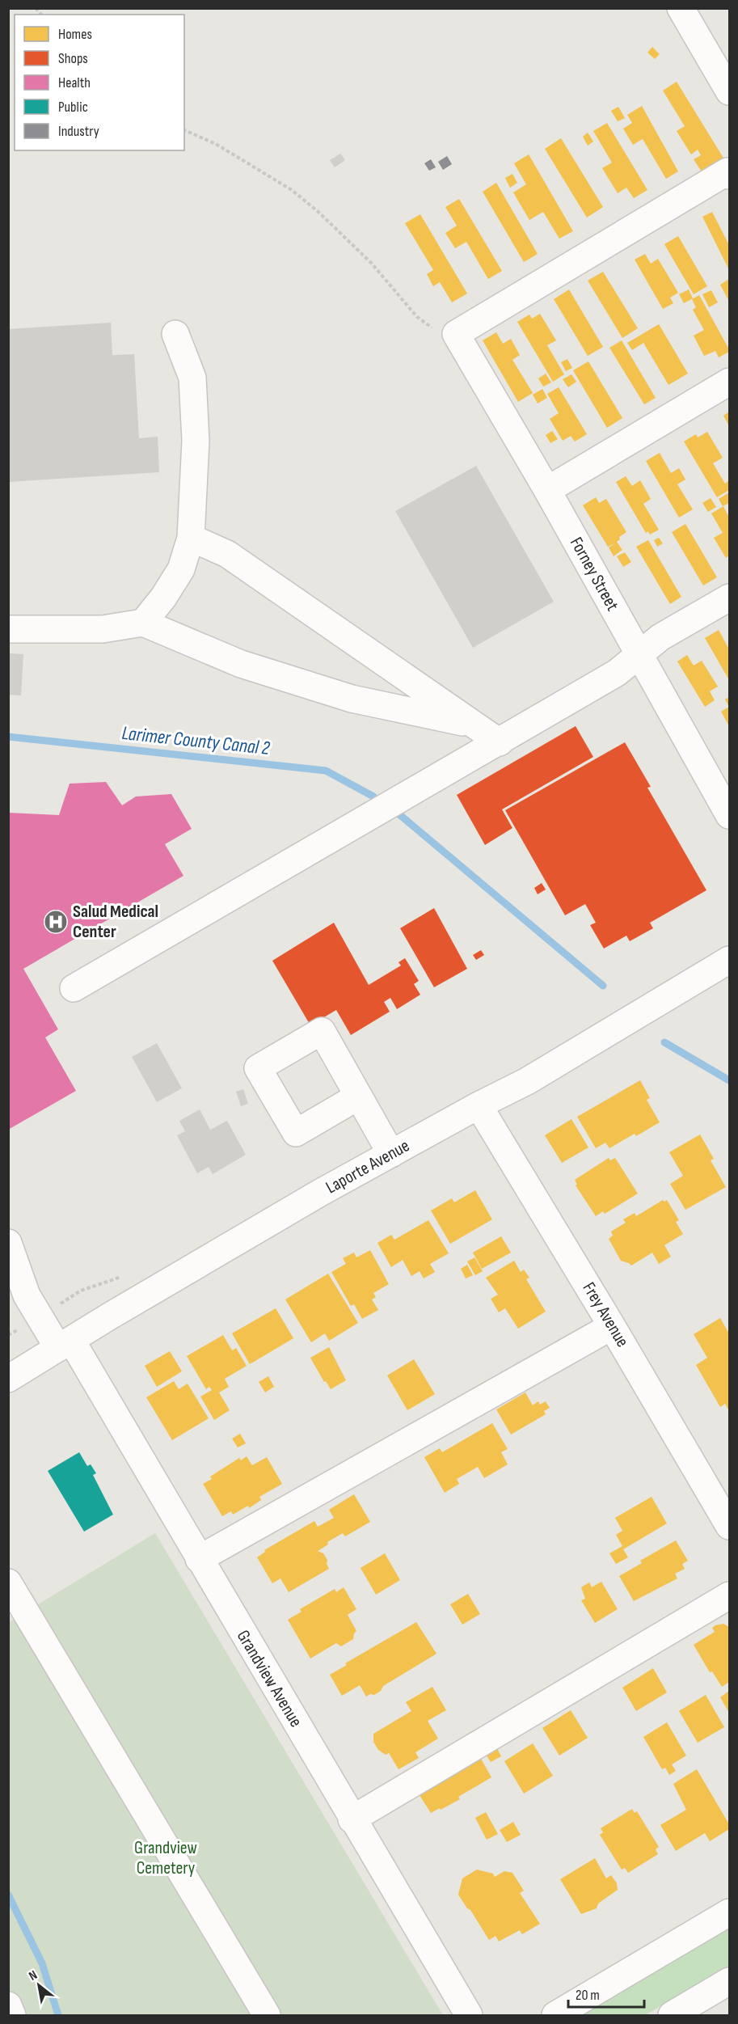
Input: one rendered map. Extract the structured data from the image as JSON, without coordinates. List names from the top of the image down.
{
  "streets": {
    "street": [
      "Forney Street",
      "Laporte Avenue",
      "Frey Avenue",
      "Grandview Avenue"
    ]
  },
  "crossings": [
    ["Laporte Avenue", "Frey Avenue"],
    ["Laporte Avenue", "Grandview Avenue"]
  ],
  "water": ["Larimer County Canal 2"],
  "parks": ["Grandview Cemetery"],
  "places": {
    "hospital": ["Salud Medical Center"]
  },
  "legend": [
    "Homes",
    "Shops",
    "Health",
    "Public",
    "Industry"
  ],
  "scale_bar": "20 m",
  "north": "top left"
}
